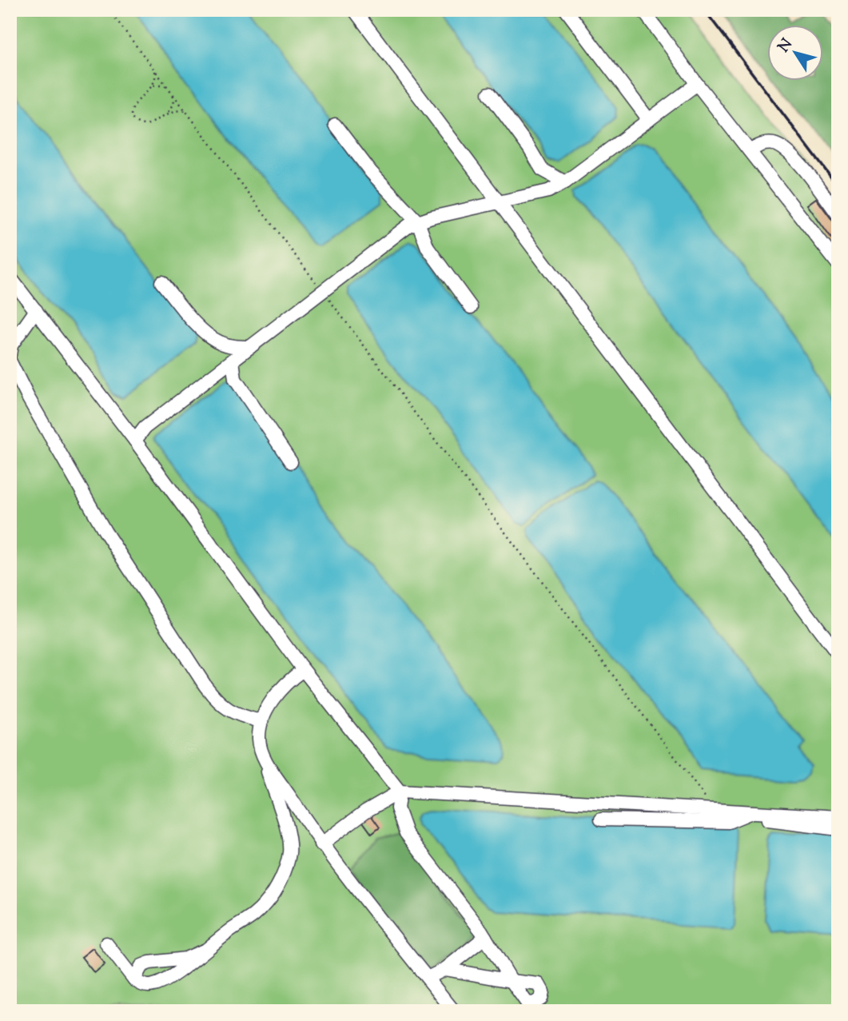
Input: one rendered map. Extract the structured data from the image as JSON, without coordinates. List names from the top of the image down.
{
  "north": "top left"
}
